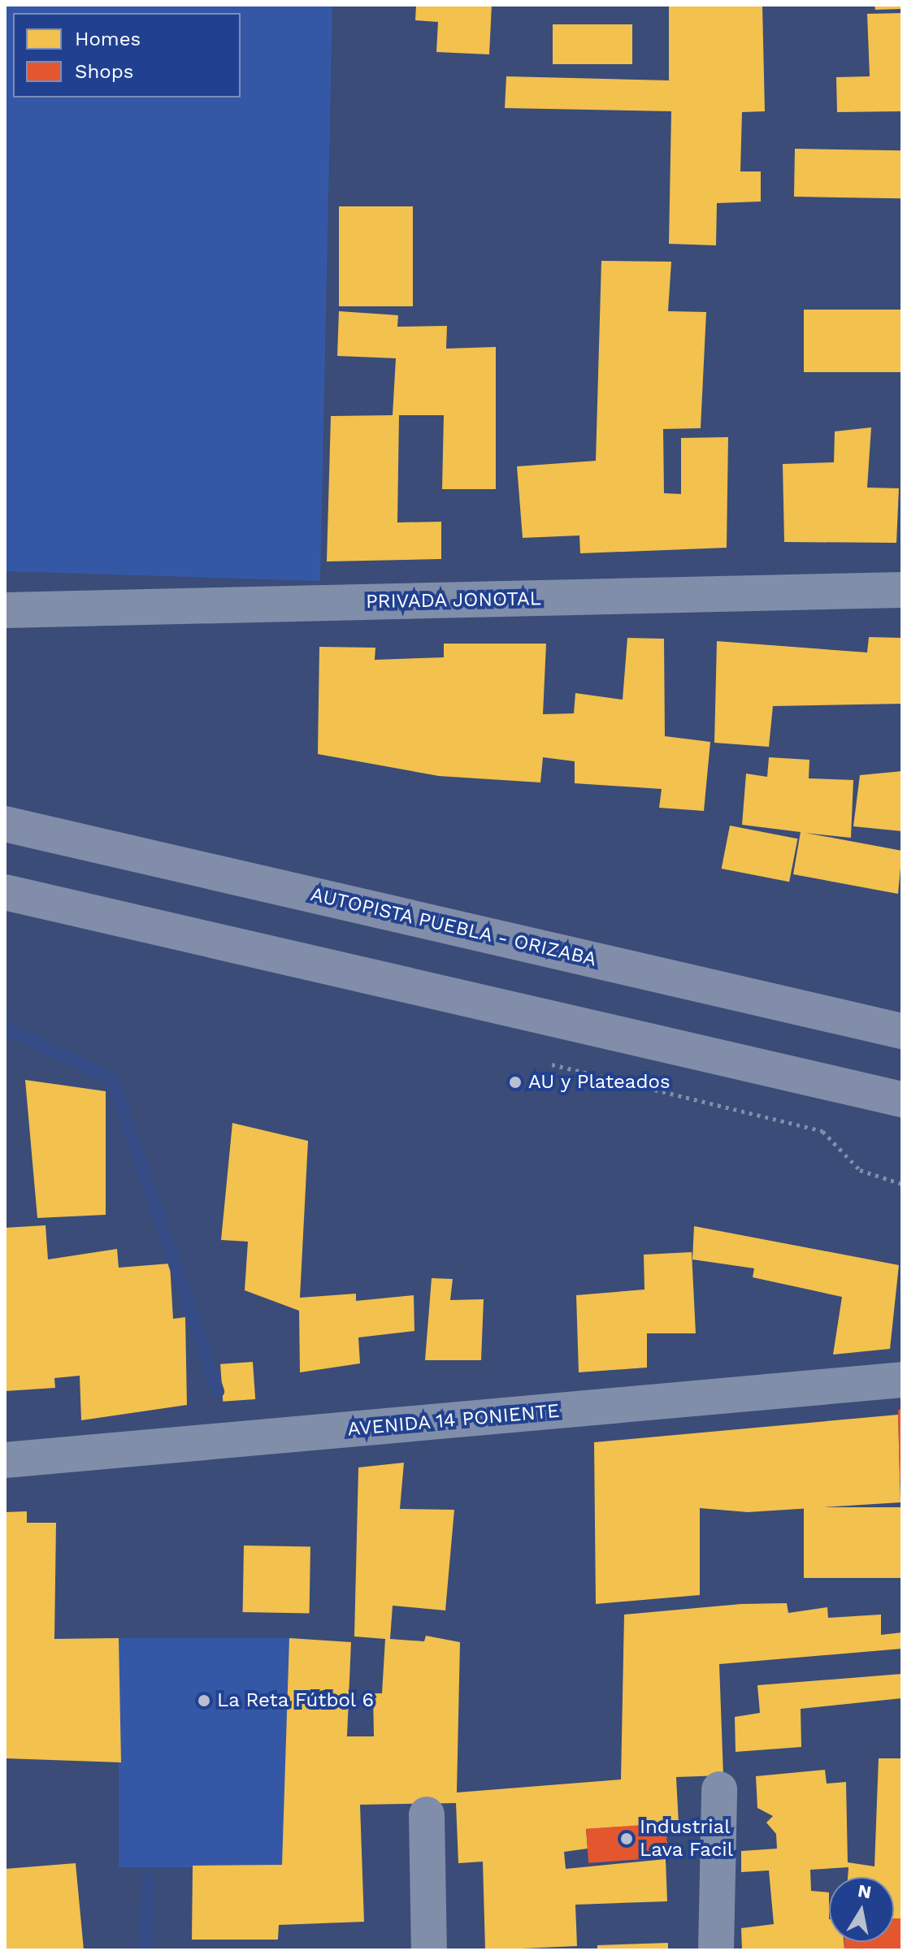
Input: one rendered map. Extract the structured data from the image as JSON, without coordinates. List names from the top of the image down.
{
  "streets": {
    "highway": ["AUTOPISTA PUEBLA - ORIZABA"],
    "street": ["PRIVADA JONOTAL", "AVENIDA 14 PONIENTE"]
  },
  "places": ["AU y Plateados", "La Reta Fútbol 6", "Industrial Lava Facil"],
  "legend": ["Homes", "Shops"],
  "north": "top"
}
